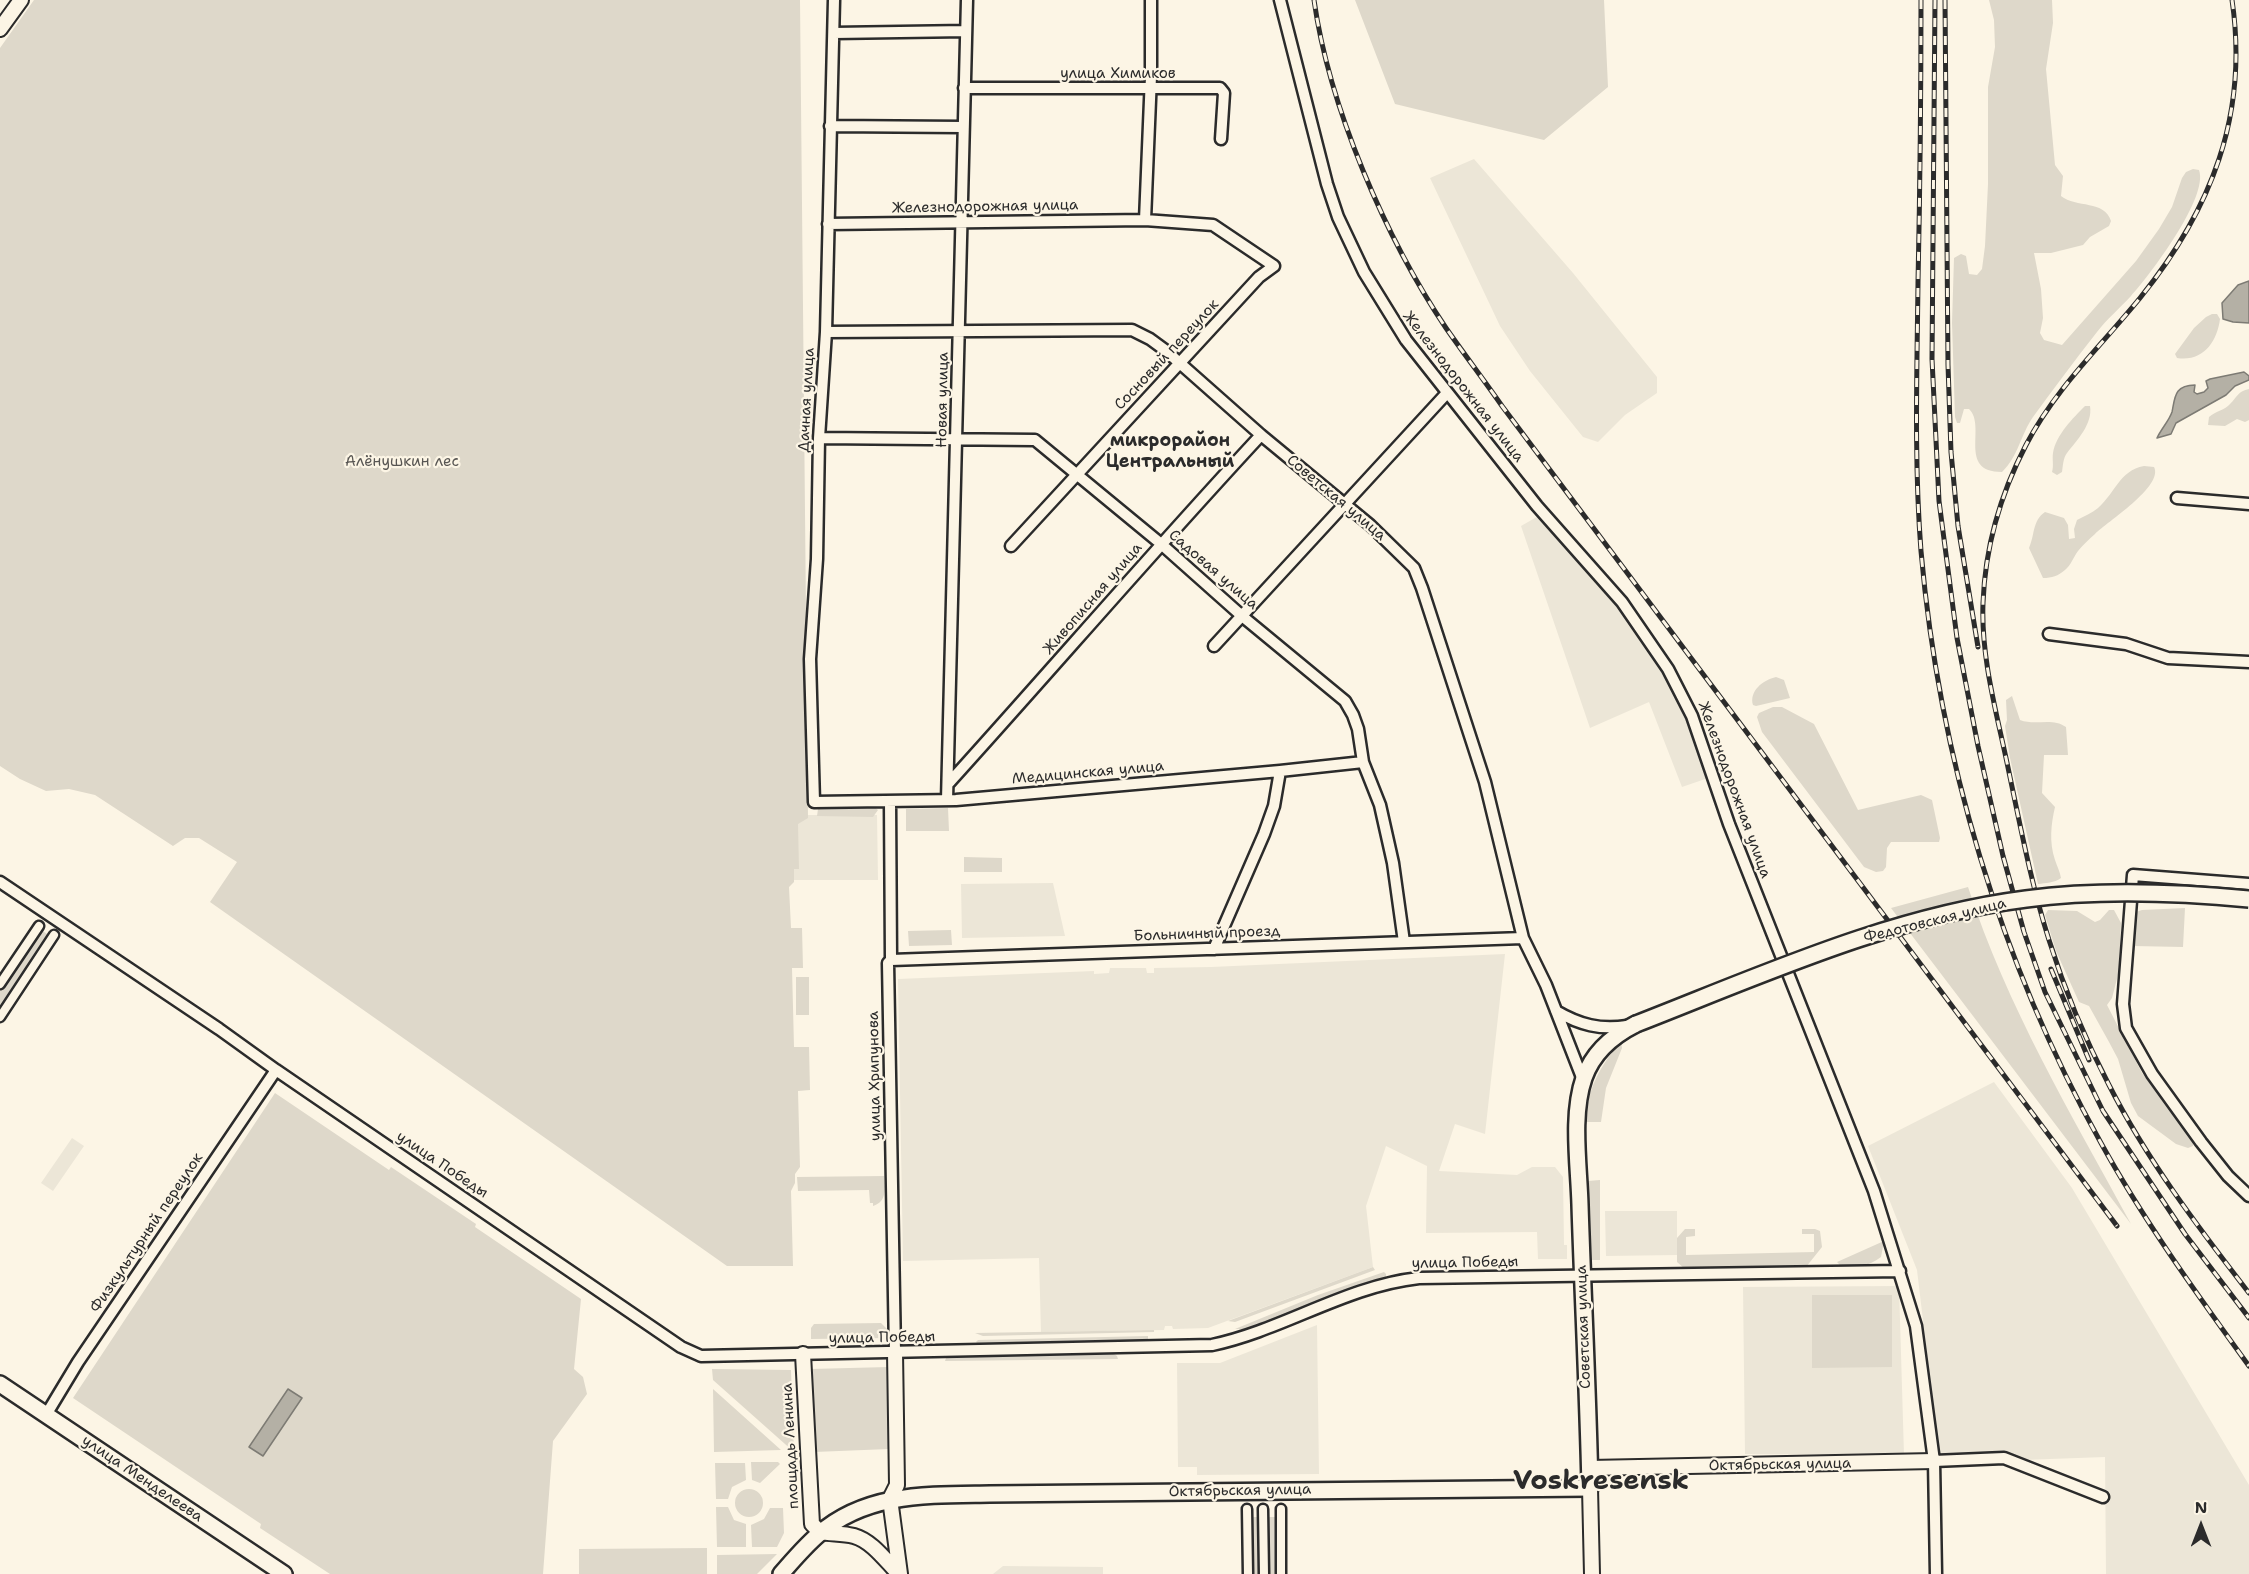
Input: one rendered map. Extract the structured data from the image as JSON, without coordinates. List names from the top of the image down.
{
  "streets": {
    "main road": [
      "Советская улица",
      "Федотовская улица",
      "Октябрьская улица",
      "улица Менделеева"
    ],
    "street": [
      "улица Химиков",
      "Железнодорожная улица",
      "Сосновый переулок",
      "Дачная улица",
      "Новая улица",
      "Садовая улица",
      "Живописная улица",
      "Медицинская улица",
      "Больничный проезд",
      "улица Хрипунова",
      "улица Победы",
      "Физкультурный переулок",
      "площадь Ленина"
    ]
  },
  "crossings": [
    ["улица Химиков", "Новая улица"],
    ["Железнодорожная улица", "Сосновый переулок"],
    ["Железнодорожная улица", "Дачная улица"],
    ["Железнодорожная улица", "Новая улица"],
    ["Железнодорожная улица", "улица Победы"],
    ["Железнодорожная улица", "Октябрьская улица"],
    ["Сосновый переулок", "Советская улица"],
    ["Сосновый переулок", "Садовая улица"],
    ["Дачная улица", "Советская улица"],
    ["Дачная улица", "Садовая улица"],
    ["Дачная улица", "Медицинская улица"],
    ["Новая улица", "Советская улица"],
    ["Новая улица", "Садовая улица"],
    ["Новая улица", "Живописная улица"],
    ["Новая улица", "Медицинская улица"],
    ["Советская улица", "Живописная улица"],
    ["Советская улица", "Федотовская улица"],
    ["Советская улица", "Больничный проезд"],
    ["Советская улица", "улица Победы"],
    ["Советская улица", "Октябрьская улица"],
    ["Садовая улица", "Живописная улица"],
    ["Садовая улица", "Медицинская улица"],
    ["Садовая улица", "Больничный проезд"],
    ["Медицинская улица", "улица Хрипунова"],
    ["Больничный проезд", "улица Хрипунова"],
    ["улица Хрипунова", "улица Победы"],
    ["улица Победы", "Физкультурный переулок"],
    ["улица Победы", "площадь Ленина"],
    ["Физкультурный переулок", "улица Менделеева"],
    ["площадь Ленина", "Октябрьская улица"]
  ],
  "districts": ["микрорайон Центральный", "Voskresensk"],
  "parks": ["Алёнушкин лес"],
  "north": "top"
}
